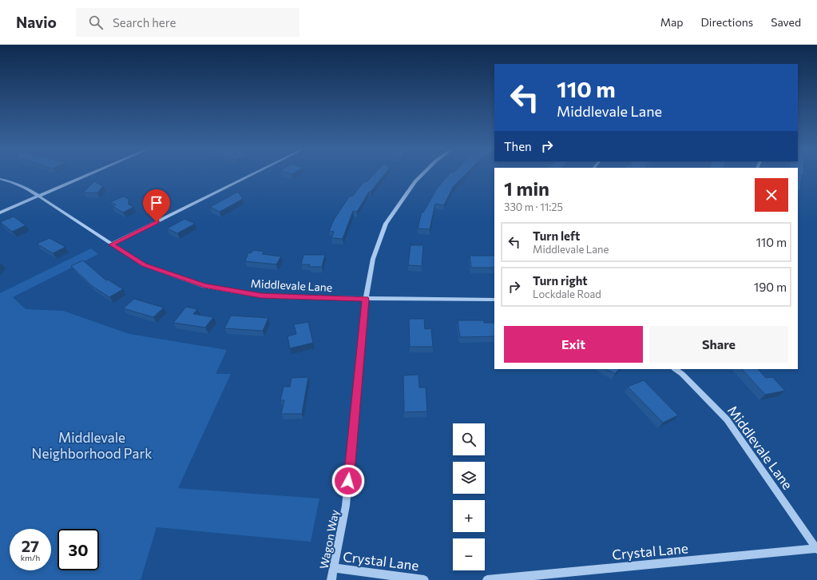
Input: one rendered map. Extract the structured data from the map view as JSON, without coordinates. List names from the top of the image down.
{
  "streets": {
    "street": ["Middlevale Lane", "Wagon Way", "Crystal Lane"]
  },
  "crossings": [
    ["Middlevale Lane", "Wagon Way"],
    ["Middlevale Lane", "Crystal Lane"],
    ["Wagon Way", "Crystal Lane"]
  ],
  "parks": ["Middlevale Neighborhood Park"],
  "page": {
    "header": "Navio",
    "search": "Search here",
    "nav": ["Map", "Directions", "Saved"],
    "turn": ["110 m", "Middlevale Lane"],
    "then": "Then",
    "heading": ["1 min", "330 m · 11:25"],
    "list": [
      {
        "name": "Turn left",
        "note": "Middlevale Lane",
        "value": "110 m"
      },
      {
        "name": "Turn right",
        "note": "Lockdale Road",
        "value": "190 m"
      }
    ],
    "buttons": ["Exit", "Share"],
    "map_buttons": ["+", "−"],
    "speed": "27 km/h",
    "limit": "30"
  }
}
